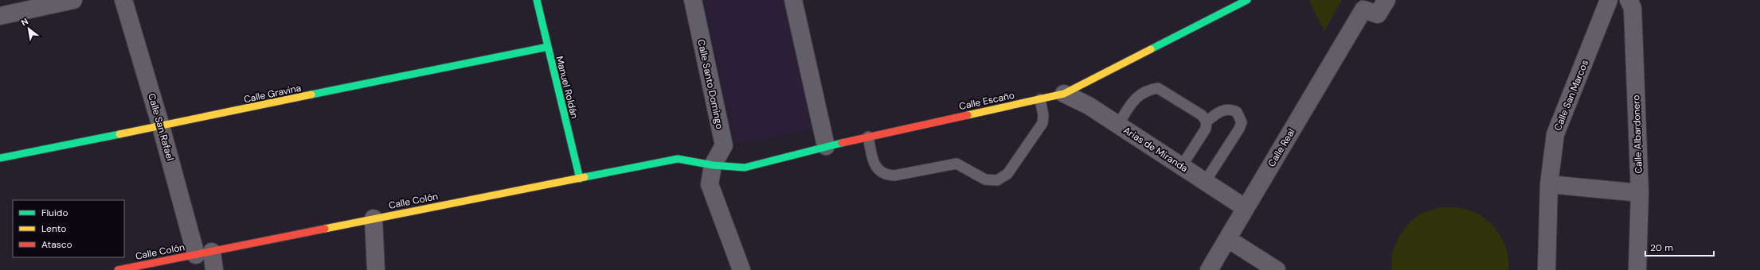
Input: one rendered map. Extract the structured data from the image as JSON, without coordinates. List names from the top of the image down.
{
  "streets": {
    "street": [
      "Calle Santo Domingo",
      "Manuel Roldán",
      "Calle Gravina",
      "Calle San Marcos",
      "Calle Escaño",
      "Calle San Rafael",
      "Calle Albardonero",
      "Calle Real",
      "Arias de Miranda",
      "Calle Colón"
    ]
  },
  "crossings": [
    ["Calle Santo Domingo", "Calle Escaño"],
    ["Calle Santo Domingo", "Calle Colón"],
    ["Manuel Roldán", "Calle Gravina"],
    ["Manuel Roldán", "Calle Colón"],
    ["Calle Gravina", "Calle San Rafael"],
    ["Calle Escaño", "Arias de Miranda"],
    ["Calle Escaño", "Calle Colón"],
    ["Calle San Rafael", "Calle Colón"],
    ["Calle Real", "Arias de Miranda"]
  ],
  "legend": ["Fluido", "Lento", "Atasco"],
  "scale_bar": "20 m",
  "north": "top left"
}
